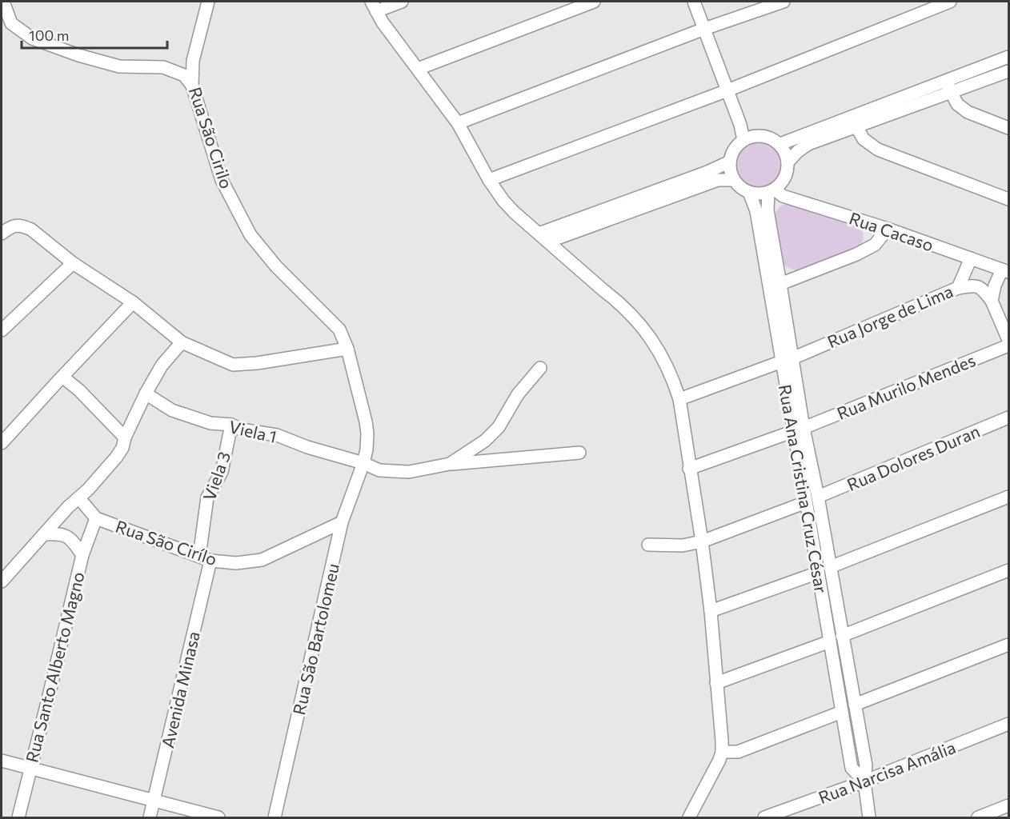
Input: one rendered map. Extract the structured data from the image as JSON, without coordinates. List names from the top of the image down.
{
  "streets": {
    "street": [
      "Rua São Cirilo",
      "Rua Cacaso",
      "Rua Jorge de Lima",
      "Rua Murilo Mendes",
      "Viela 1",
      "Rua Dolores Duran",
      "Viela 3",
      "Rua Ana Cristina Cruz César",
      "Rua São Cirílo",
      "Rua São Bartolomeu",
      "Rua Santo Alberto Magno",
      "Avenida Minasa",
      "Rua Narcisa Amália"
    ]
  },
  "crossings": [
    ["Rua São Cirilo", "Viela 1"],
    ["Rua São Cirilo", "Rua São Bartolomeu"],
    ["Rua Cacaso", "Rua Jorge de Lima"],
    ["Rua Cacaso", "Rua Ana Cristina Cruz César"],
    ["Rua Jorge de Lima", "Rua Ana Cristina Cruz César"],
    ["Rua Murilo Mendes", "Rua Ana Cristina Cruz César"],
    ["Viela 1", "Viela 3"],
    ["Viela 1", "Rua São Bartolomeu"],
    ["Rua Dolores Duran", "Rua Ana Cristina Cruz César"],
    ["Viela 3", "Rua São Cirílo"],
    ["Viela 3", "Avenida Minasa"],
    ["Rua Ana Cristina Cruz César", "Rua Narcisa Amália"],
    ["Rua São Cirílo", "Rua São Bartolomeu"],
    ["Rua São Cirílo", "Rua Santo Alberto Magno"],
    ["Rua São Cirílo", "Avenida Minasa"]
  ],
  "scale_bar": "100 m"
}
